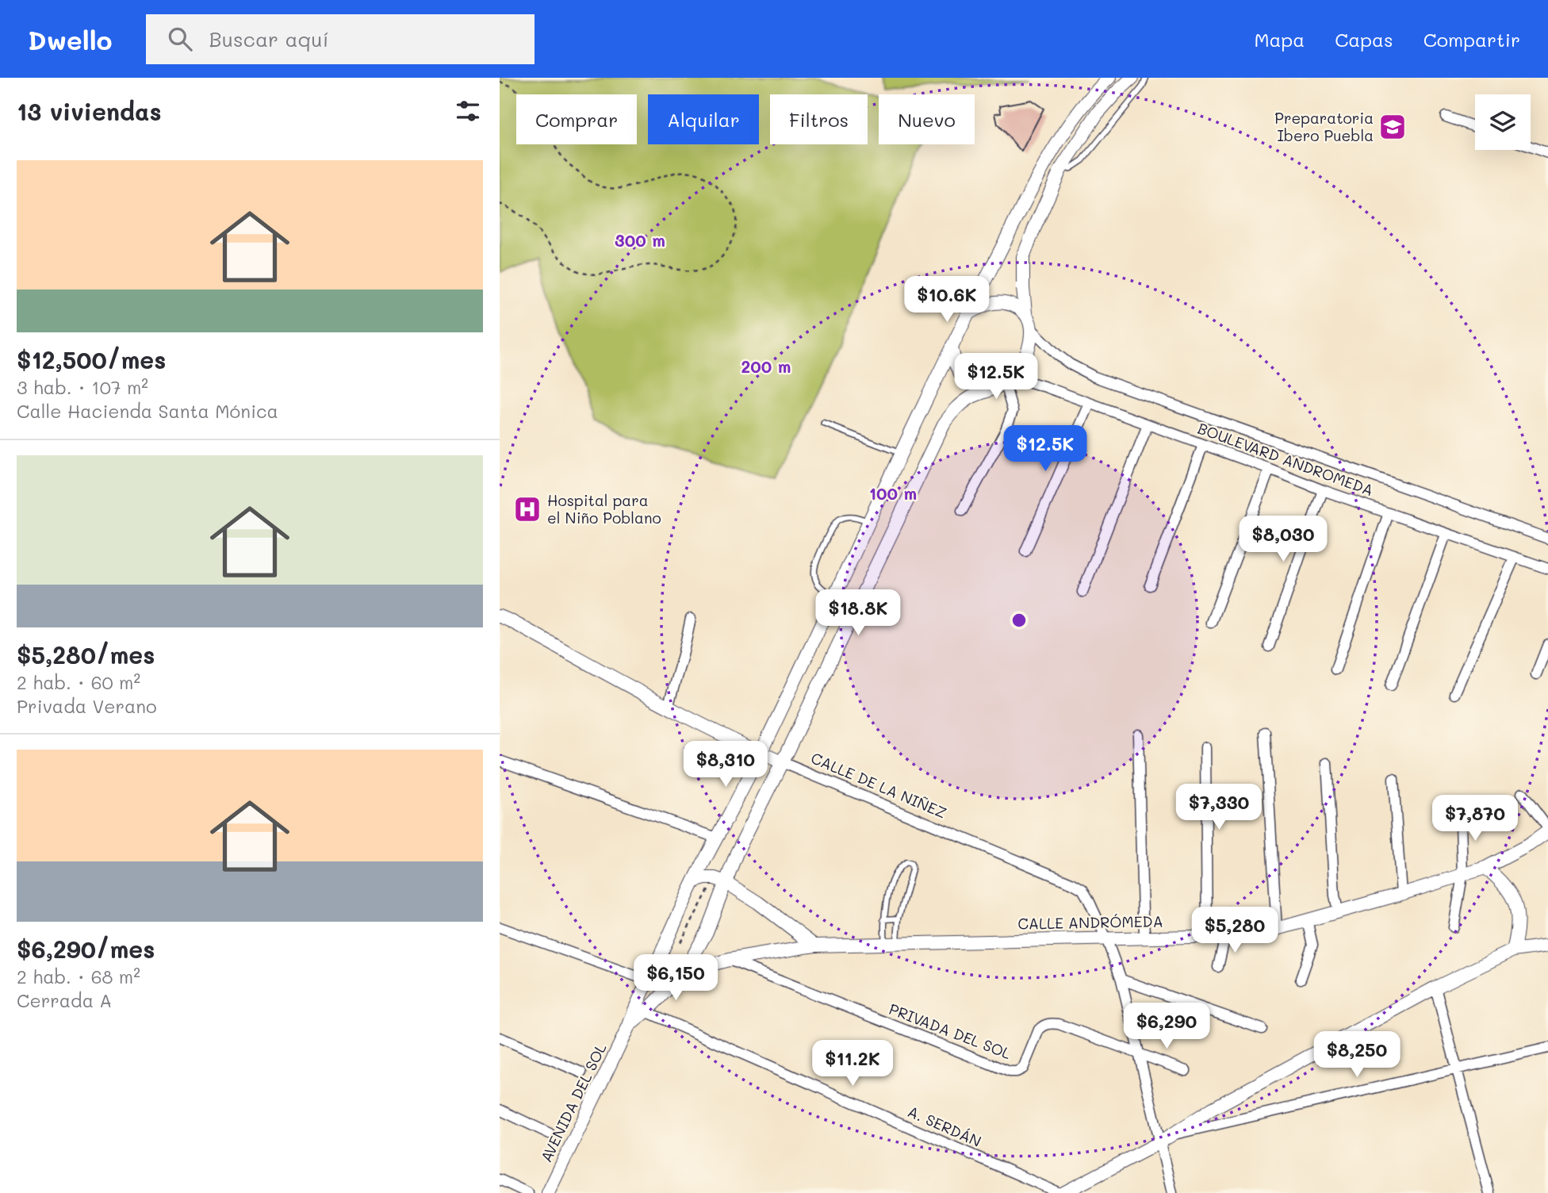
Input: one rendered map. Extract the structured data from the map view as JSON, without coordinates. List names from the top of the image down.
{
  "streets": {
    "main road": ["CALLE DE LA NIÑEZ", "CALLE ANDRÓMEDA", "AVENIDA DEL SOL"],
    "street": ["BOULEVARD ANDROMEDA", "PRIVADA DEL SOL", "A. SERDÁN"]
  },
  "crossings": [
    ["BOULEVARD ANDROMEDA", "AVENIDA DEL SOL"],
    ["CALLE DE LA NIÑEZ", "CALLE ANDRÓMEDA"],
    ["CALLE DE LA NIÑEZ", "PRIVADA DEL SOL"],
    ["CALLE DE LA NIÑEZ", "AVENIDA DEL SOL"],
    ["CALLE ANDRÓMEDA", "PRIVADA DEL SOL"],
    ["CALLE ANDRÓMEDA", "AVENIDA DEL SOL"],
    ["AVENIDA DEL SOL", "A. SERDÁN"]
  ],
  "places": {
    "school or university": ["Preparatoria Ibero Puebla"],
    "hospital": ["Hospital para el Niño Poblano"]
  },
  "page": {
    "header": "Dwello",
    "search": "Buscar aquí",
    "nav": ["Mapa", "Capas", "Compartir"],
    "heading": "13 viviendas",
    "chip": [
      "Comprar",
      "Alquilar",
      "Filtros",
      "Nuevo"
    ],
    "list": [
      {
        "name": "$12,500/mes",
        "note": "3 hab. · 107 m² · Calle Hacienda Santa Mónica"
      },
      {
        "name": "$5,280/mes",
        "note": "2 hab. · 60 m² · Privada Verano"
      },
      {
        "name": "$6,290/mes",
        "note": "2 hab. · 68 m² · Cerrada A"
      }
    ],
    "price": [
      "$10.6K",
      "$12.5K",
      "$12.5K",
      "$8,030",
      "$18.8K",
      "$8,310",
      "$7,330",
      "$7,870",
      "$5,280",
      "$6,150",
      "$6,290",
      "$8,250",
      "$11.2K"
    ]
  },
  "rings": ["300 m", "200 m", "100 m"]
}
